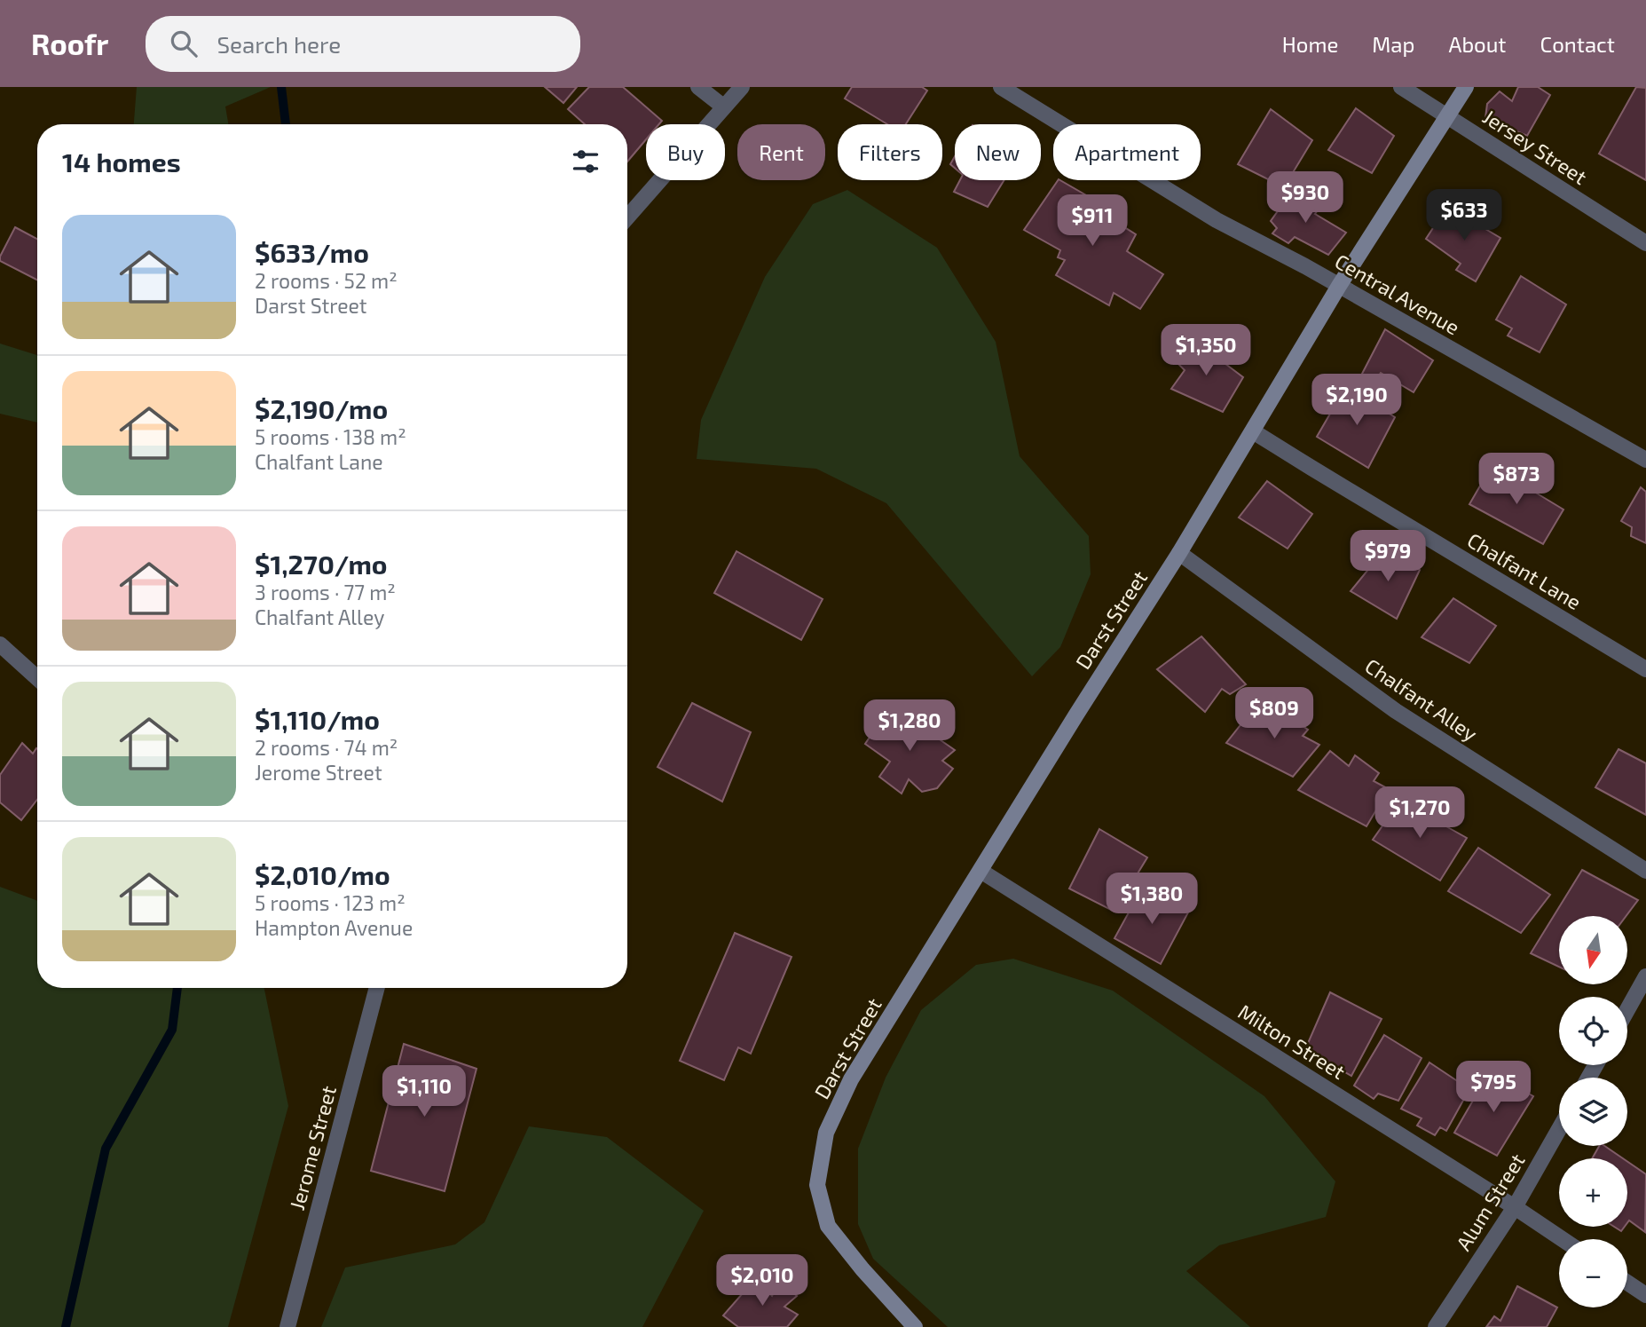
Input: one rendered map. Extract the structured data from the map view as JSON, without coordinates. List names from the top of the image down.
{
  "streets": {
    "street": [
      "Jersey Street",
      "Central Avenue",
      "Chalfant Lane",
      "Darst Street",
      "Chalfant Alley",
      "Milton Street",
      "Jerome Street",
      "Alum Street"
    ]
  },
  "crossings": [
    ["Jersey Street", "Darst Street"],
    ["Central Avenue", "Darst Street"],
    ["Chalfant Lane", "Darst Street"],
    ["Darst Street", "Chalfant Alley"],
    ["Darst Street", "Milton Street"],
    ["Milton Street", "Alum Street"]
  ],
  "north": "bottom",
  "page": {
    "header": "Roofr",
    "search": "Search here",
    "nav": [
      "Home",
      "Map",
      "About",
      "Contact"
    ],
    "chip": [
      "Buy",
      "Rent",
      "Filters",
      "New",
      "Apartment"
    ],
    "heading": "14 homes",
    "price": [
      "$930",
      "$633",
      "$911",
      "$1,350",
      "$2,190",
      "$873",
      "$979",
      "$809",
      "$1,280",
      "$1,270",
      "$1,380",
      "$795",
      "$1,110",
      "$2,010"
    ],
    "list": [
      {
        "name": "$633/mo",
        "note": "2 rooms · 52 m² · Darst Street"
      },
      {
        "name": "$2,190/mo",
        "note": "5 rooms · 138 m² · Chalfant Lane"
      },
      {
        "name": "$1,270/mo",
        "note": "3 rooms · 77 m² · Chalfant Alley"
      },
      {
        "name": "$1,110/mo",
        "note": "2 rooms · 74 m² · Jerome Street"
      },
      {
        "name": "$2,010/mo",
        "note": "5 rooms · 123 m² · Hampton Avenue"
      }
    ],
    "map_buttons": ["+", "−"]
  }
}
